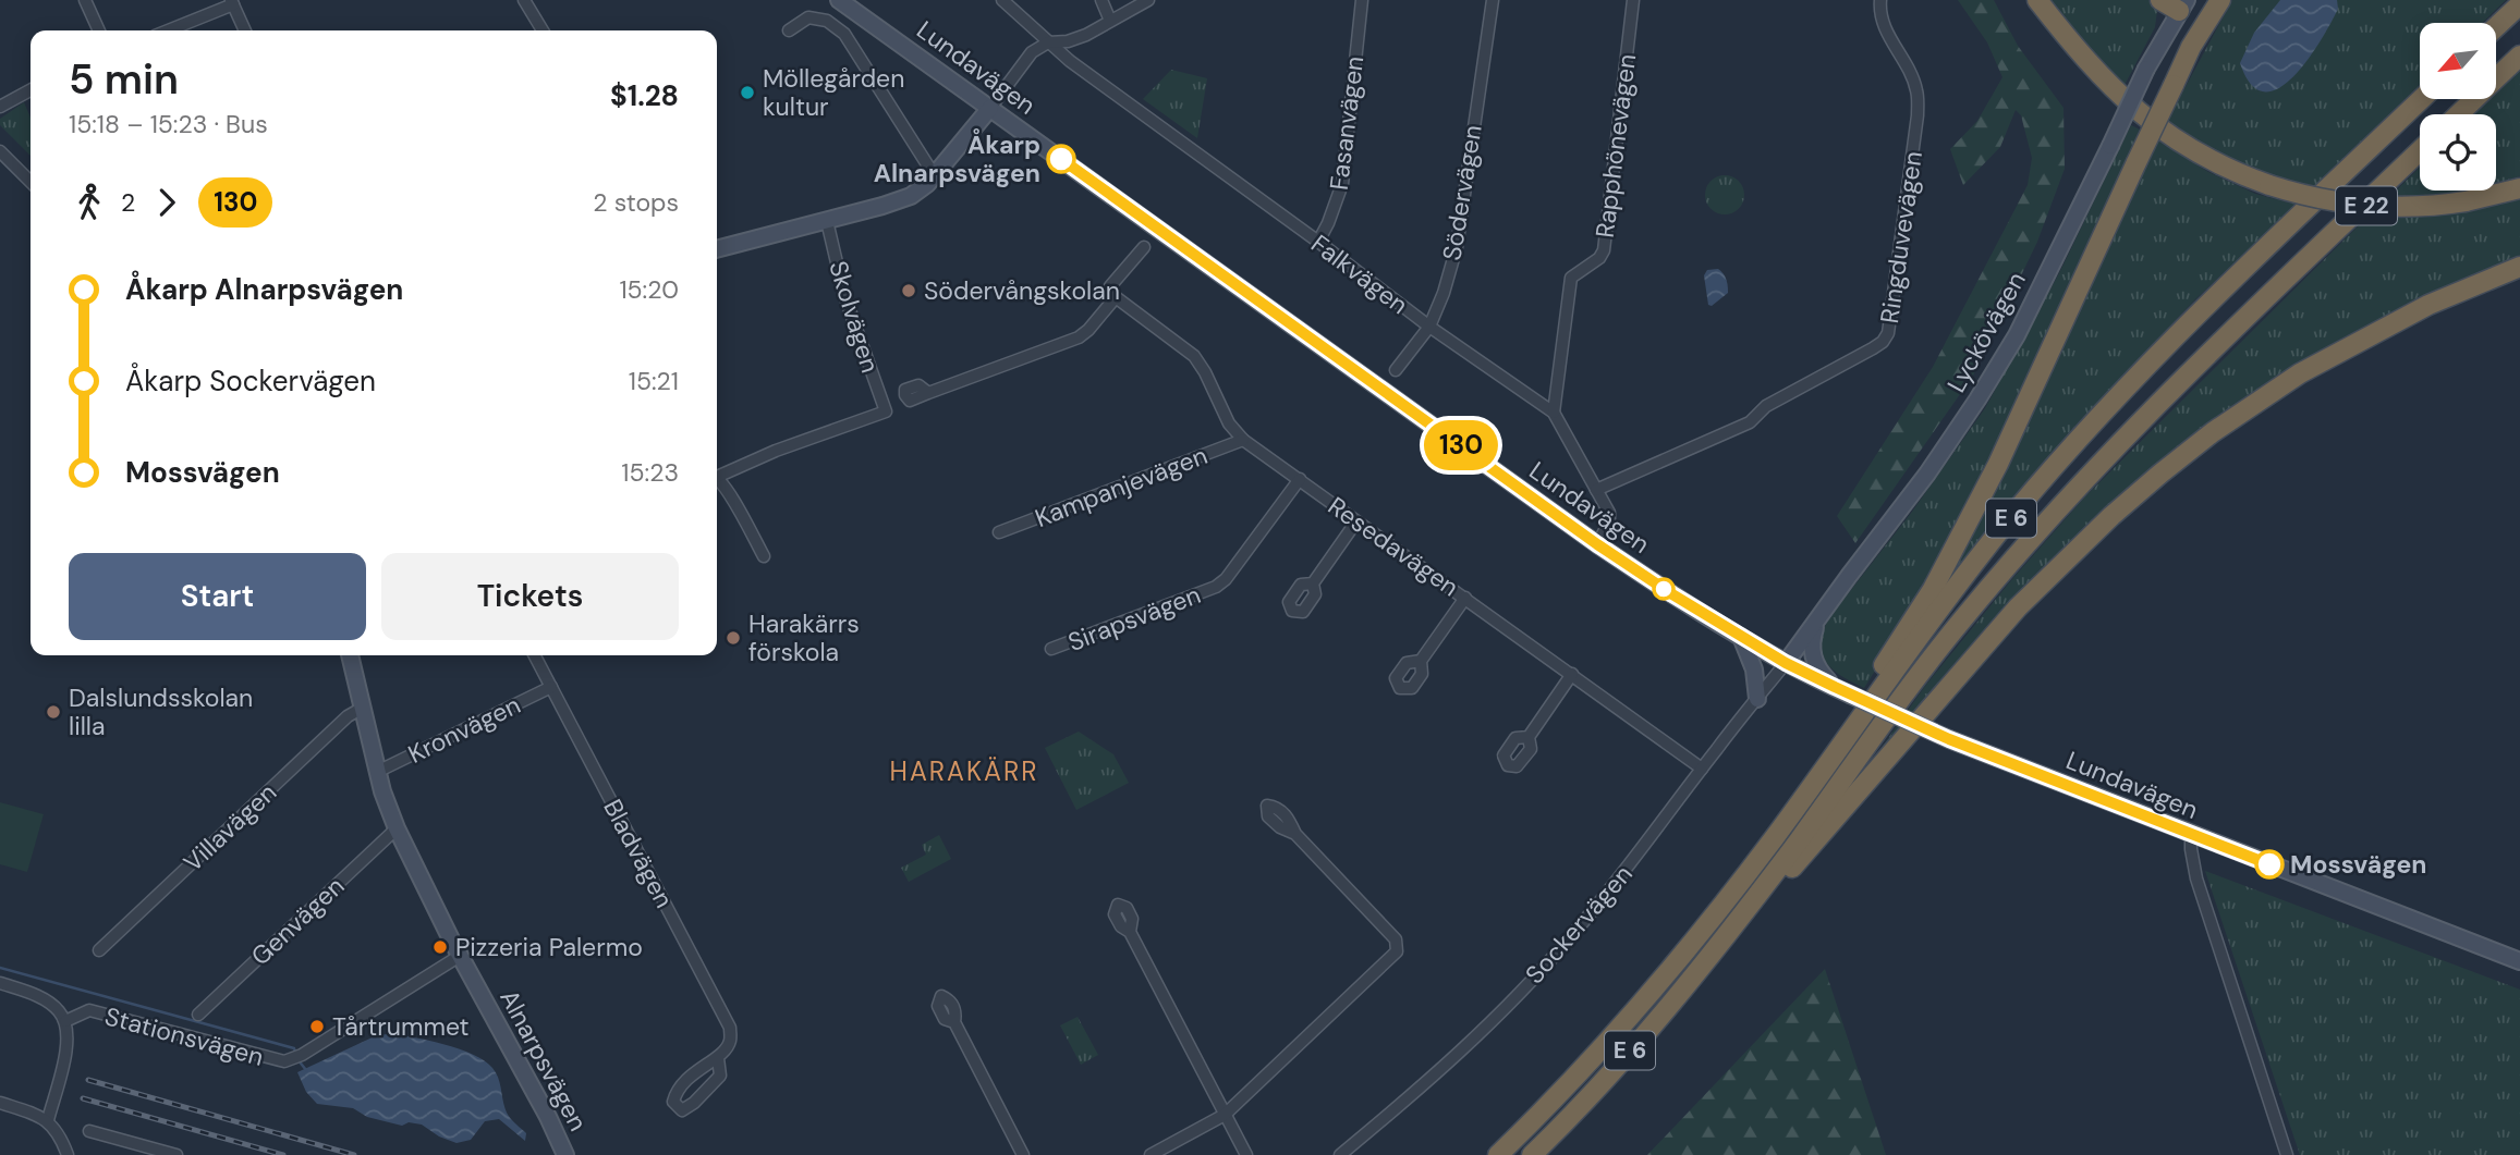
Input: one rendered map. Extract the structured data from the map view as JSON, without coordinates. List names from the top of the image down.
{
  "streets": {
    "highway": ["E 22", "E 6"],
    "main road": ["Lundavägen", "Lyckövägen", "Alnarpsvägen"],
    "street": [
      "Fasanvägen",
      "Rapphönevägen",
      "Södervägen",
      "Ringduvevägen",
      "Falkvägen",
      "Skolvägen",
      "Kampanjevägen",
      "Resedavägen",
      "Sirapsvägen",
      "Kronvägen",
      "Villavägen",
      "Bladvägen",
      "Genvägen",
      "Sockervägen",
      "Stationsvägen"
    ]
  },
  "crossings": [
    ["Lundavägen", "Falkvägen"],
    ["Lundavägen", "Lyckövägen"],
    ["Lundavägen", "Sockervägen"],
    ["Fasanvägen", "Falkvägen"],
    ["Rapphönevägen", "Falkvägen"],
    ["Södervägen", "Falkvägen"],
    ["Ringduvevägen", "Falkvägen"],
    ["Lyckövägen", "Sockervägen"],
    ["Kampanjevägen", "Resedavägen"],
    ["Resedavägen", "Sirapsvägen"],
    ["Resedavägen", "Sockervägen"],
    ["Kronvägen", "Bladvägen"],
    ["Kronvägen", "Alnarpsvägen"],
    ["Villavägen", "Alnarpsvägen"],
    ["Genvägen", "Alnarpsvägen"],
    ["Stationsvägen", "Alnarpsvägen"]
  ],
  "districts": ["HARAKÄRR"],
  "places": [
    "Möllegården kultur",
    "Åkarp Alnarpsvägen",
    "Södervångskolan",
    "Harakärrs förskola",
    "Dalslundsskolan lilla",
    "Mossvägen",
    "Pizzeria Palermo",
    "Tårtrummet"
  ],
  "lines": ["bus line 130"],
  "north": "bottom left",
  "page": {
    "on_map": "130",
    "heading": ["5 min", "15:18 – 15:23 · Bus", "$1.28"],
    "legs": ["2", "130", "2 stops"],
    "list": [
      {
        "name": "Åkarp Alnarpsvägen",
        "value": "15:20"
      },
      {
        "name": "Åkarp Sockervägen",
        "value": "15:21"
      },
      {
        "name": "Mossvägen",
        "value": "15:23"
      }
    ],
    "buttons": ["Start", "Tickets"]
  }
}
